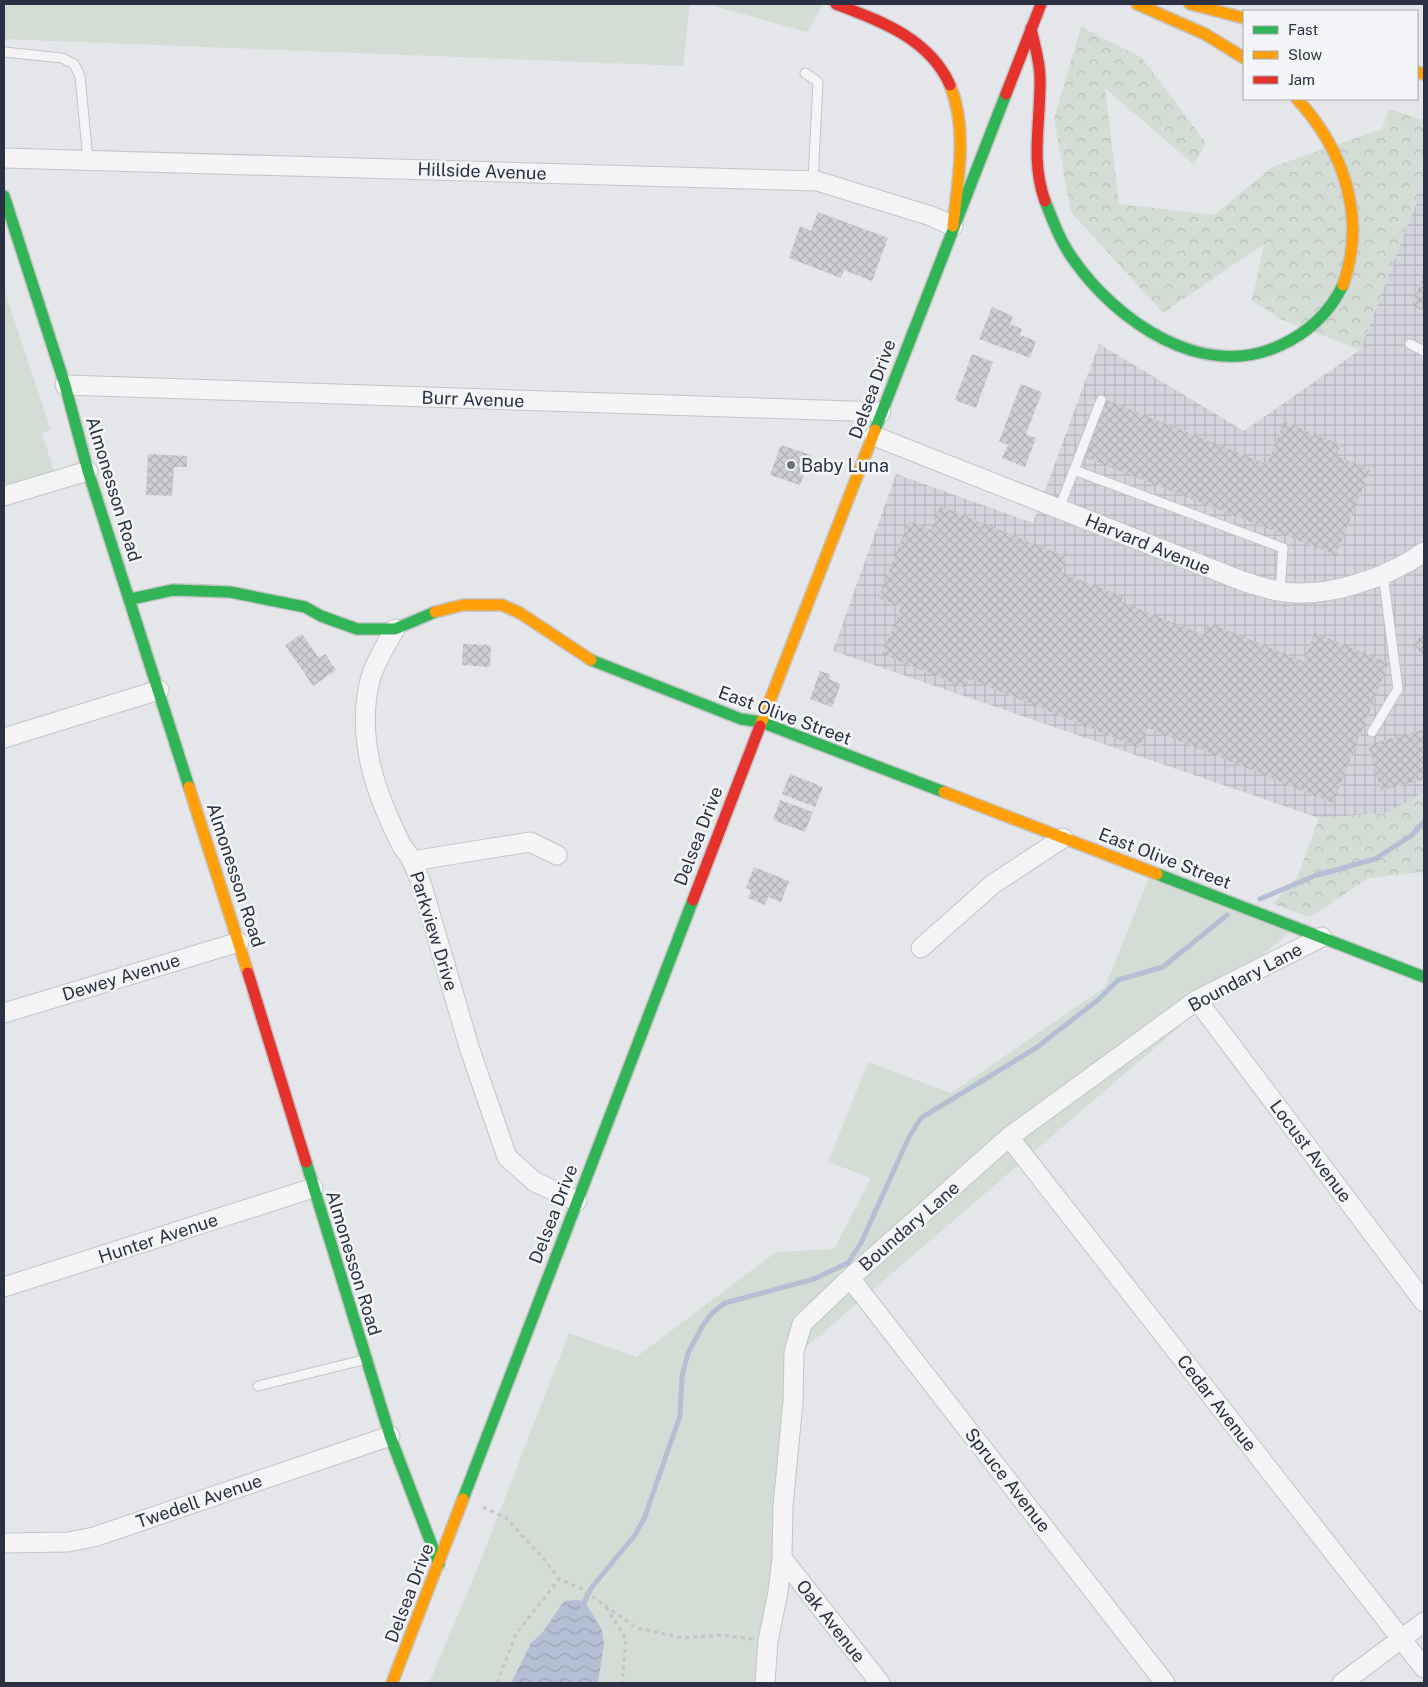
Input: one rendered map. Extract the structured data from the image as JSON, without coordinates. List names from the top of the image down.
{
  "streets": {
    "main road": ["Delsea Drive", "Almonesson Road", "East Olive Street"],
    "street": [
      "Hillside Avenue",
      "Burr Avenue",
      "Harvard Avenue",
      "Parkview Drive",
      "Dewey Avenue",
      "Boundary Lane",
      "Locust Avenue",
      "Hunter Avenue",
      "Cedar Avenue",
      "Spruce Avenue",
      "Twedell Avenue",
      "Oak Avenue"
    ]
  },
  "crossings": [
    ["Hillside Avenue", "Delsea Drive"],
    ["Delsea Drive", "Burr Avenue"],
    ["Delsea Drive", "Almonesson Road"],
    ["Delsea Drive", "Harvard Avenue"],
    ["Delsea Drive", "East Olive Street"],
    ["Delsea Drive", "Parkview Drive"],
    ["Burr Avenue", "Almonesson Road"],
    ["Almonesson Road", "East Olive Street"],
    ["Almonesson Road", "Dewey Avenue"],
    ["Almonesson Road", "Hunter Avenue"],
    ["Almonesson Road", "Twedell Avenue"],
    ["East Olive Street", "Parkview Drive"],
    ["East Olive Street", "Boundary Lane"],
    ["Boundary Lane", "Locust Avenue"],
    ["Boundary Lane", "Cedar Avenue"],
    ["Boundary Lane", "Spruce Avenue"],
    ["Boundary Lane", "Oak Avenue"]
  ],
  "places": ["Baby Luna"],
  "legend": ["Fast", "Slow", "Jam"]
}
